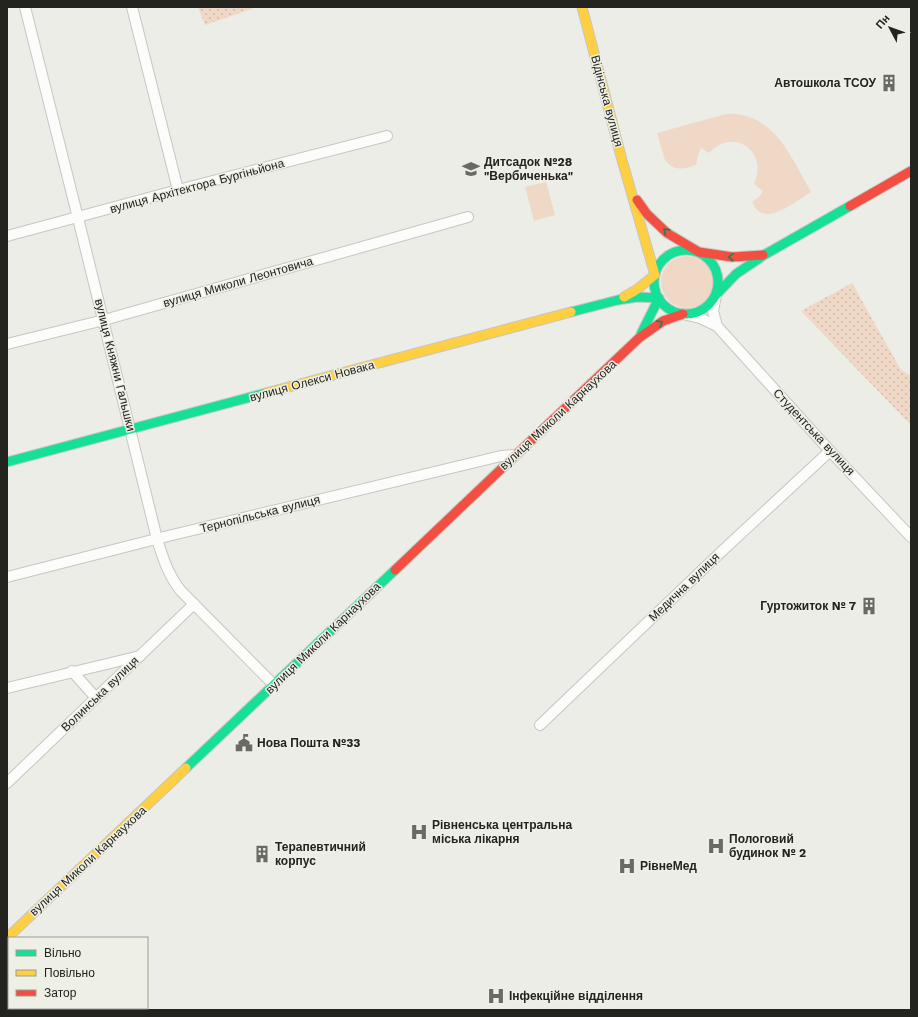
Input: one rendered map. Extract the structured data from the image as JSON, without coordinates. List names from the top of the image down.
{
  "streets": {
    "main road": ["Відінська вулиця", "вулиця Олекси Новака", "вулиця Миколи Карнаухова"],
    "street": [
      "вулиця Архітектора Бургіньйона",
      "вулиця Миколи Леонтовича",
      "вулиця Княжни Гальшки",
      "Студентська вулиця",
      "Тернопільська вулиця",
      "Медична вулиця",
      "Волинська вулиця"
    ]
  },
  "crossings": [
    ["Відінська вулиця", "вулиця Олекси Новака"],
    ["Відінська вулиця", "вулиця Миколи Карнаухова"],
    ["вулиця Архітектора Бургіньйона", "вулиця Княжни Гальшки"],
    ["вулиця Миколи Леонтовича", "вулиця Княжни Гальшки"],
    ["вулиця Княжни Гальшки", "вулиця Олекси Новака"],
    ["вулиця Княжни Гальшки", "вулиця Миколи Карнаухова"],
    ["вулиця Княжни Гальшки", "Тернопільська вулиця"],
    ["вулиця Княжни Гальшки", "Волинська вулиця"],
    ["вулиця Олекси Новака", "вулиця Миколи Карнаухова"],
    ["вулиця Миколи Карнаухова", "Тернопільська вулиця"],
    ["Студентська вулиця", "Медична вулиця"]
  ],
  "places": {
    "building": ["Автошкола ТСОУ", "Гуртожиток № 7", "Терапевтичний корпус"],
    "school or university": ["Дитсадок №28 \"Вербиченька\""],
    "public building": ["Нова Пошта №33"],
    "hospital": [
      "Рівненська центральна міська лікарня",
      "Пологовий будинок № 2",
      "РівнеМед",
      "Інфекційне відділення"
    ]
  },
  "legend": ["Вільно", "Повільно", "Затор"],
  "north": "top left"
}
